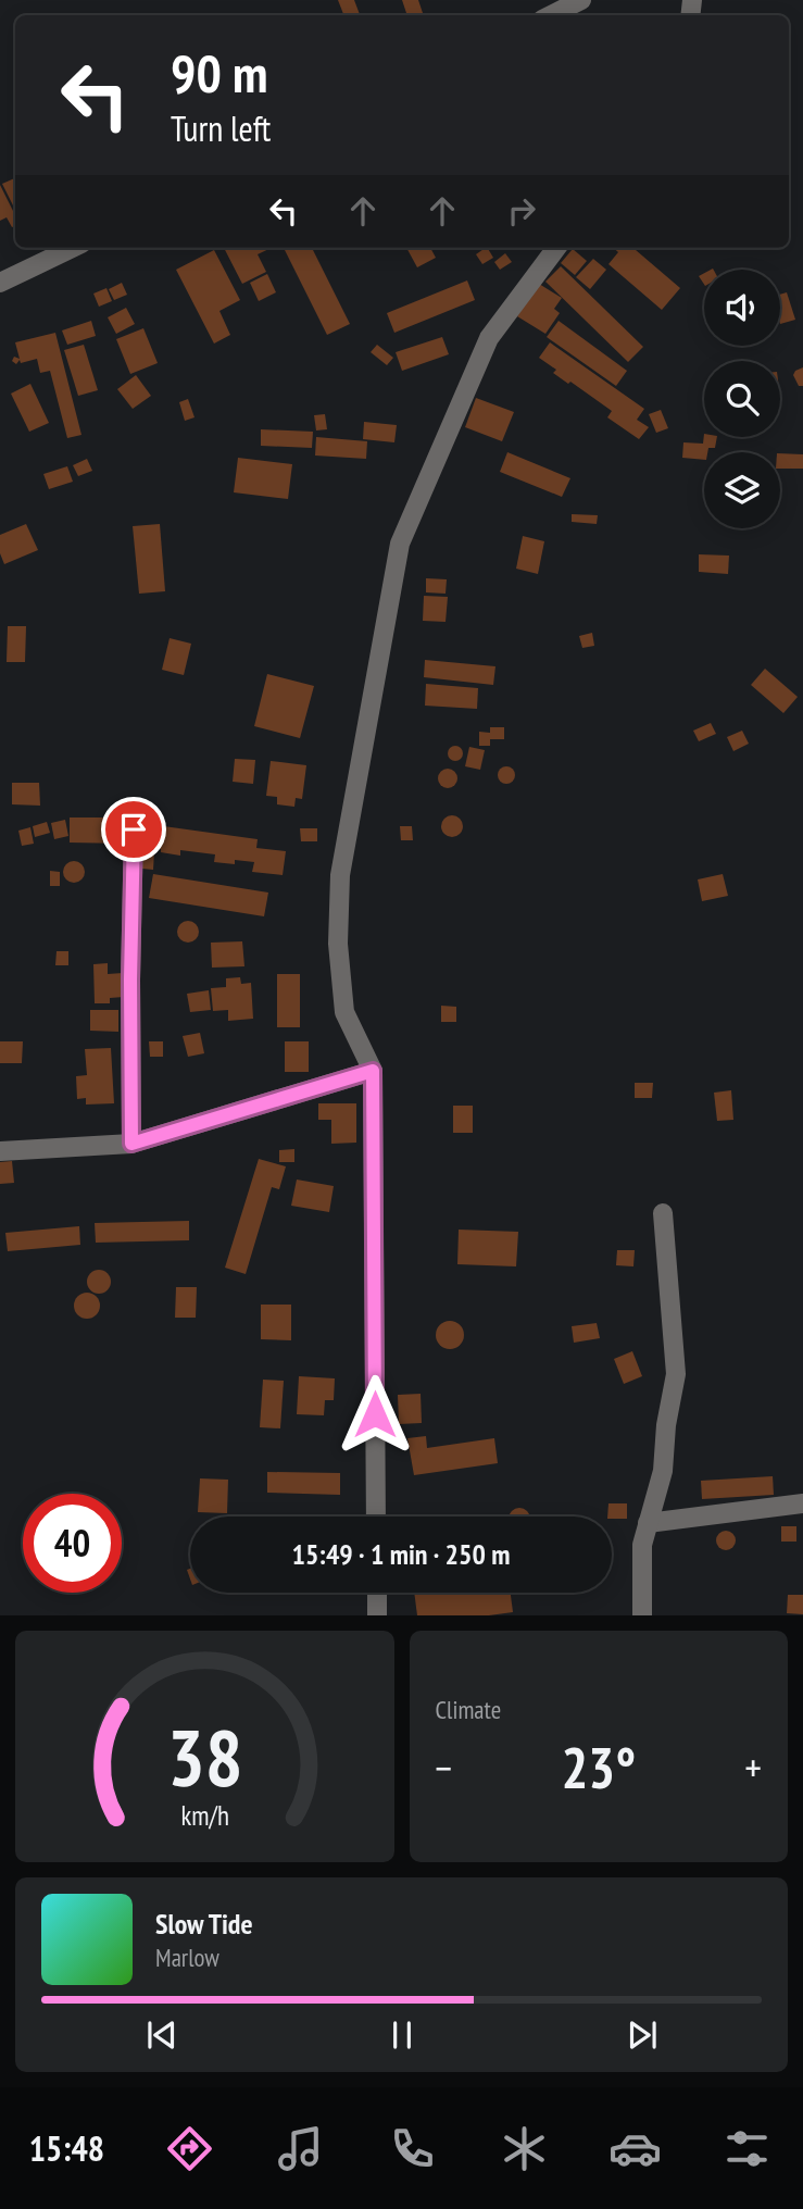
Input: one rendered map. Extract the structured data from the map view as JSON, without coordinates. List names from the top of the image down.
{
  "page": {
    "turn": ["90 m", "Turn left"],
    "limit": "40",
    "trip": "15:49 · 1 min · 250 m",
    "tile": "Climate",
    "heat": ["−", "23°", "+"],
    "song": ["Slow Tide", "Marlow"],
    "tabs": "15:48",
    "gauge": ["38", "km/h"]
  }
}
